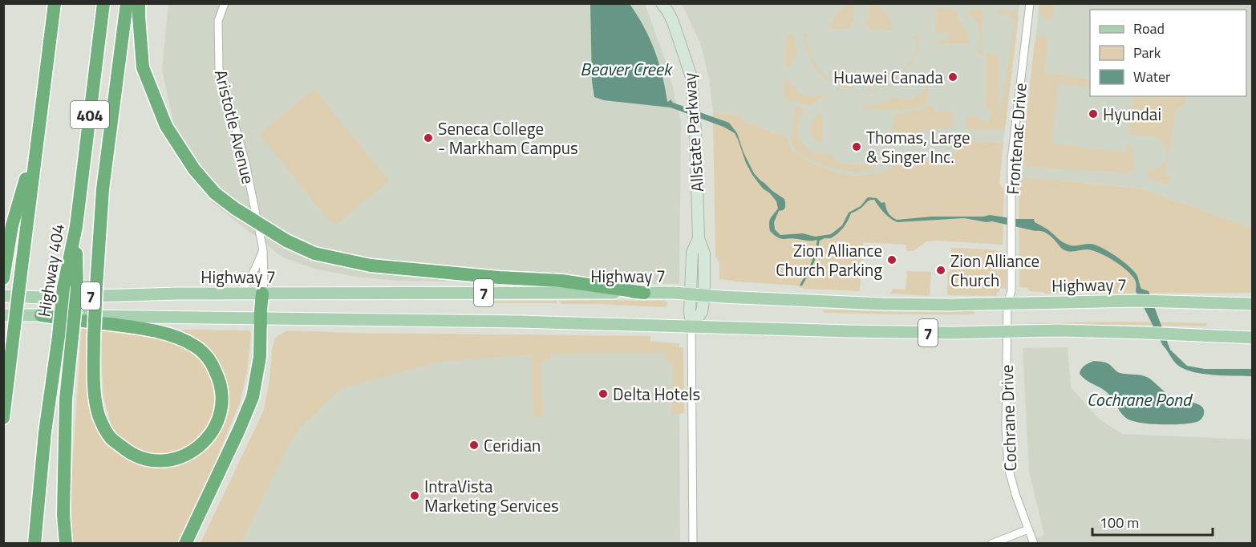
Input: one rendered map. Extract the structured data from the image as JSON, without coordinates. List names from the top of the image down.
{
  "streets": {
    "highway": ["404", "Highway 404"],
    "main road": ["Highway 7", "7"],
    "street": [
      "Aristotle Avenue",
      "Allstate Parkway",
      "Frontenac Drive",
      "Cochrane Drive"
    ]
  },
  "crossings": [
    ["Aristotle Avenue", "Highway 7"],
    ["Allstate Parkway", "Highway 7"],
    ["Allstate Parkway", "7"],
    ["Frontenac Drive", "Highway 7"],
    ["Frontenac Drive", "7"],
    ["Frontenac Drive", "Cochrane Drive"],
    ["7", "Cochrane Drive"]
  ],
  "water": ["Beaver Creek", "Cochrane Pond"],
  "places": [
    "Huawei Canada",
    "Hyundai",
    "Seneca College - Markham Campus",
    "Thomas, Large & Singer Inc.",
    "Zion Alliance Church Parking",
    "Zion Alliance Church",
    "Delta Hotels",
    "Ceridian",
    "IntraVista Marketing Services"
  ],
  "legend": ["Road", "Park", "Water"],
  "scale_bar": "100 m"
}
